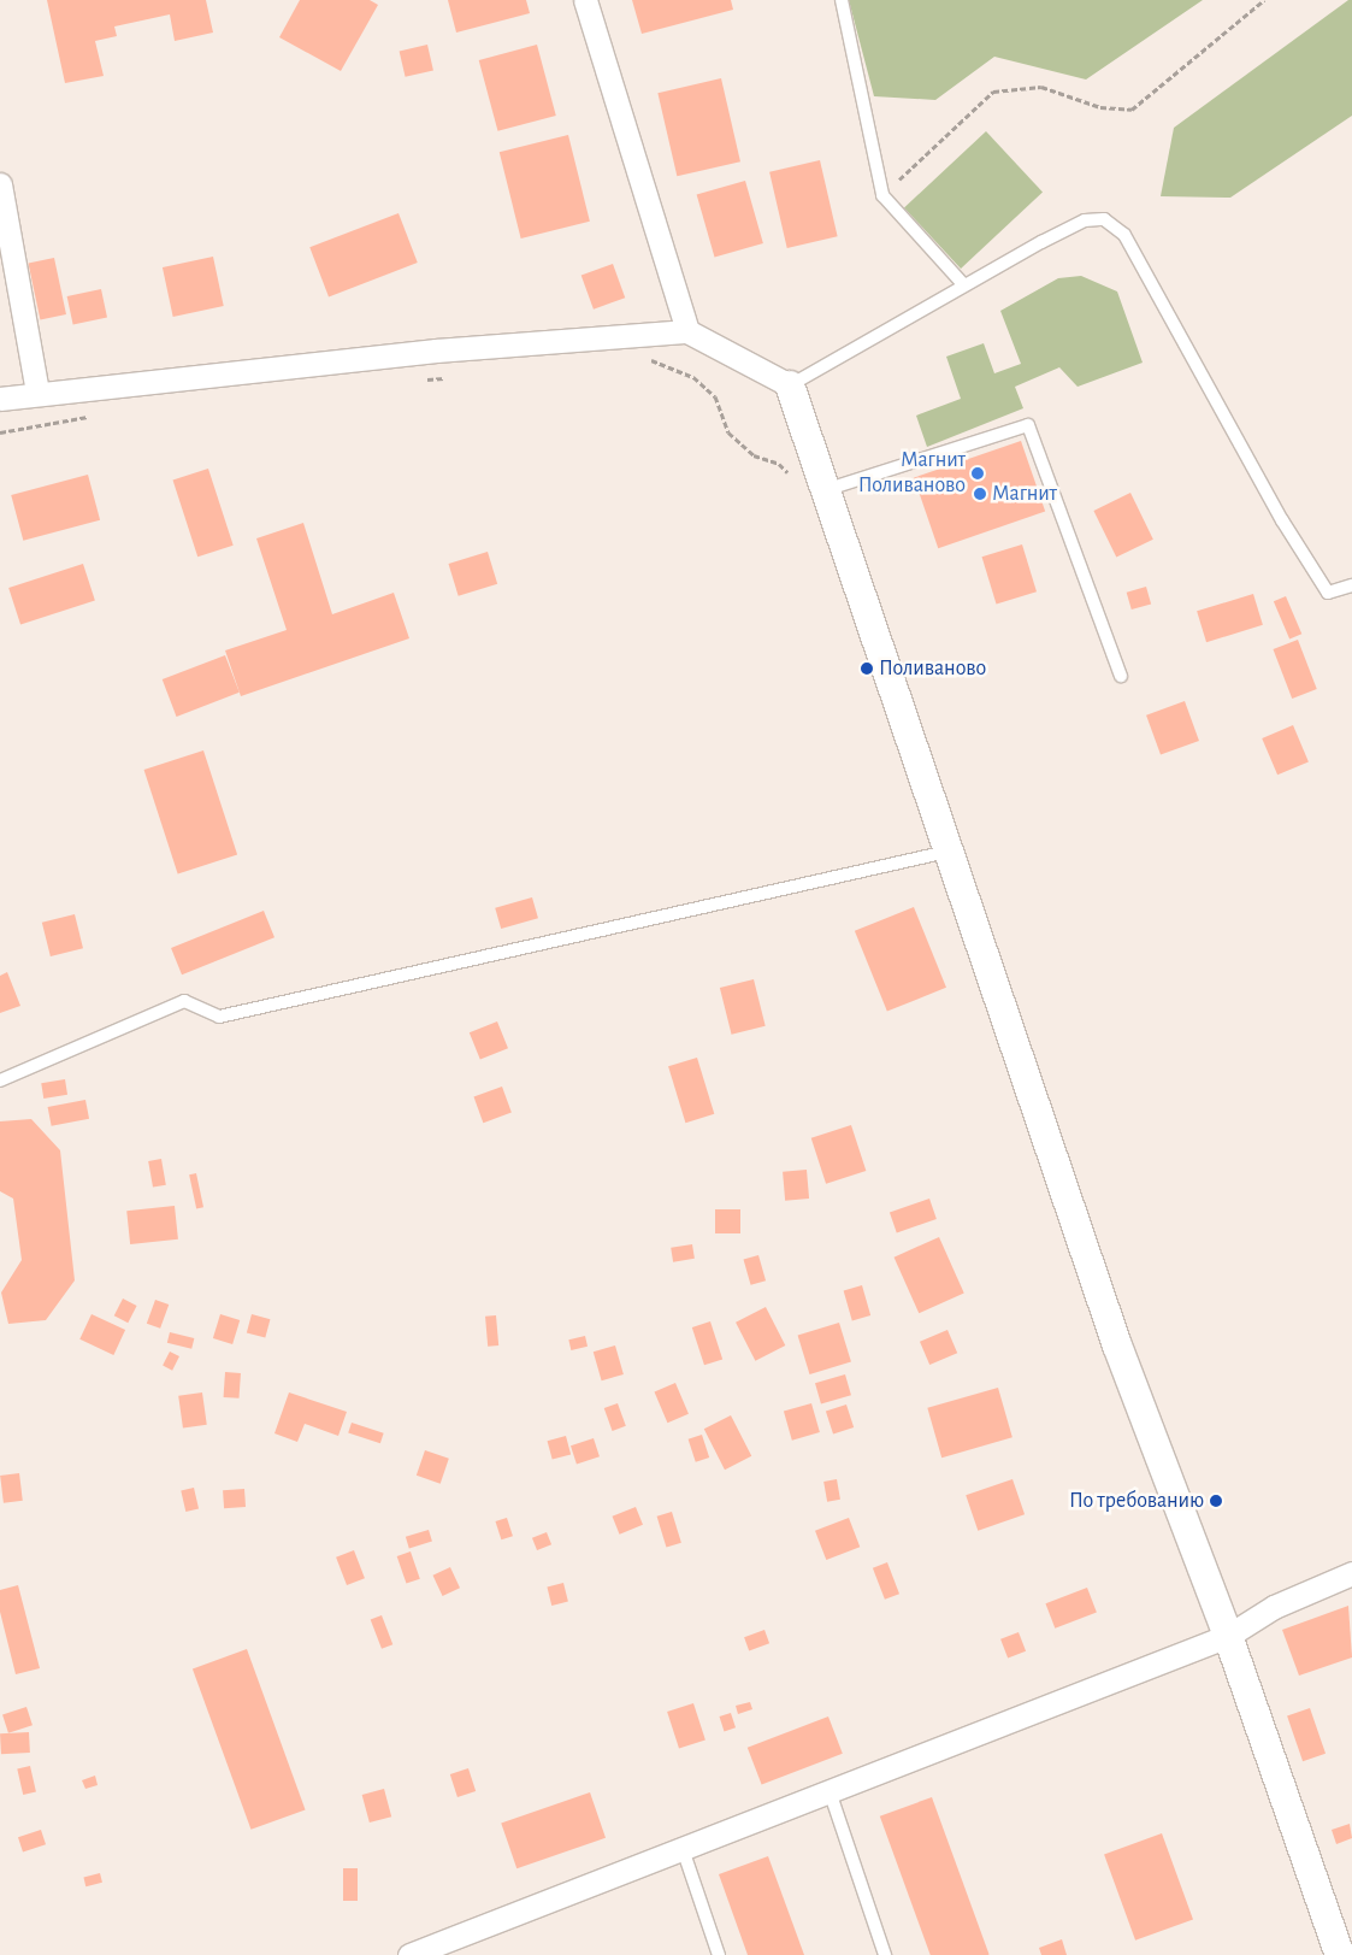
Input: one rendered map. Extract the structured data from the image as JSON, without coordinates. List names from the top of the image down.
{
  "places": [
    "Магнит Поливаново",
    "Магнит",
    "Поливаново",
    "По требованию"
  ]
}
